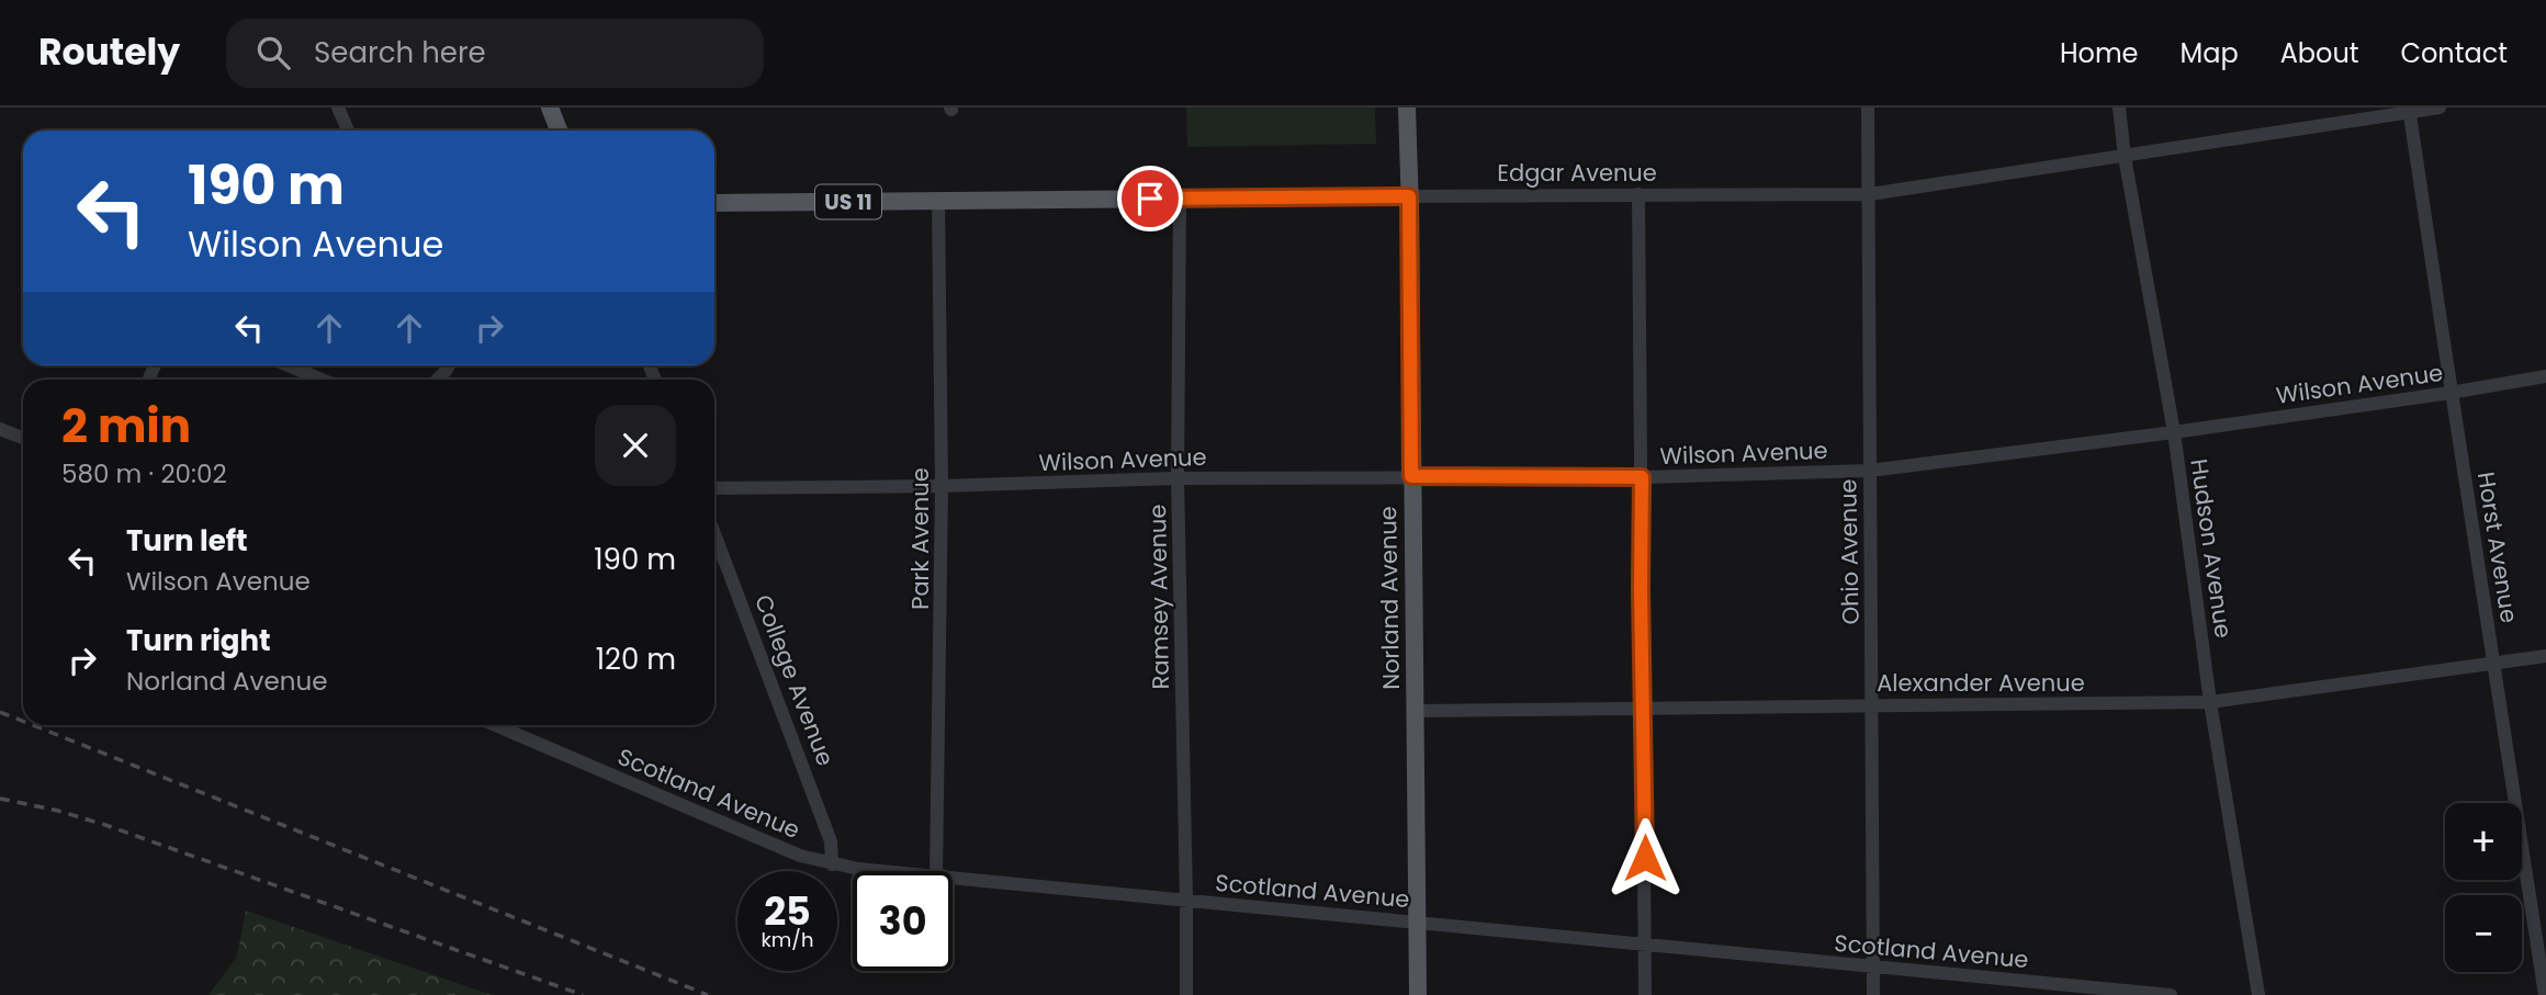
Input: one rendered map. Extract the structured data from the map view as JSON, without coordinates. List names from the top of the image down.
{
  "streets": {
    "main road": ["Edgar Avenue", "US 11", "Norland Avenue"],
    "street": [
      "Wilson Avenue",
      "Park Avenue",
      "Horst Avenue",
      "Hudson Avenue",
      "Ohio Avenue",
      "Ramsey Avenue",
      "College Avenue",
      "Alexander Avenue",
      "Scotland Avenue"
    ]
  },
  "crossings": [
    ["Edgar Avenue", "Park Avenue"],
    ["Edgar Avenue", "Horst Avenue"],
    ["Edgar Avenue", "Hudson Avenue"],
    ["Edgar Avenue", "Ohio Avenue"],
    ["Edgar Avenue", "Ramsey Avenue"],
    ["Edgar Avenue", "Norland Avenue"],
    ["Wilson Avenue", "Park Avenue"],
    ["Wilson Avenue", "Horst Avenue"],
    ["Wilson Avenue", "Hudson Avenue"],
    ["Wilson Avenue", "Ohio Avenue"],
    ["Wilson Avenue", "Ramsey Avenue"],
    ["Wilson Avenue", "Norland Avenue"],
    ["Horst Avenue", "Alexander Avenue"],
    ["Hudson Avenue", "Alexander Avenue"],
    ["Ohio Avenue", "Alexander Avenue"],
    ["Ohio Avenue", "Scotland Avenue"],
    ["Ramsey Avenue", "Scotland Avenue"],
    ["Norland Avenue", "Alexander Avenue"],
    ["Norland Avenue", "Scotland Avenue"],
    ["College Avenue", "Scotland Avenue"]
  ],
  "page": {
    "header": "Routely",
    "search": "Search here",
    "nav": [
      "Home",
      "Map",
      "About",
      "Contact"
    ],
    "turn": ["190 m", "Wilson Avenue"],
    "heading": ["2 min", "580 m · 20:02"],
    "list": [
      {
        "name": "Turn left",
        "note": "Wilson Avenue",
        "value": "190 m"
      },
      {
        "name": "Turn right",
        "note": "Norland Avenue",
        "value": "120 m"
      }
    ],
    "map_buttons": ["+", "−"],
    "speed": "25 km/h",
    "limit": "30"
  }
}
